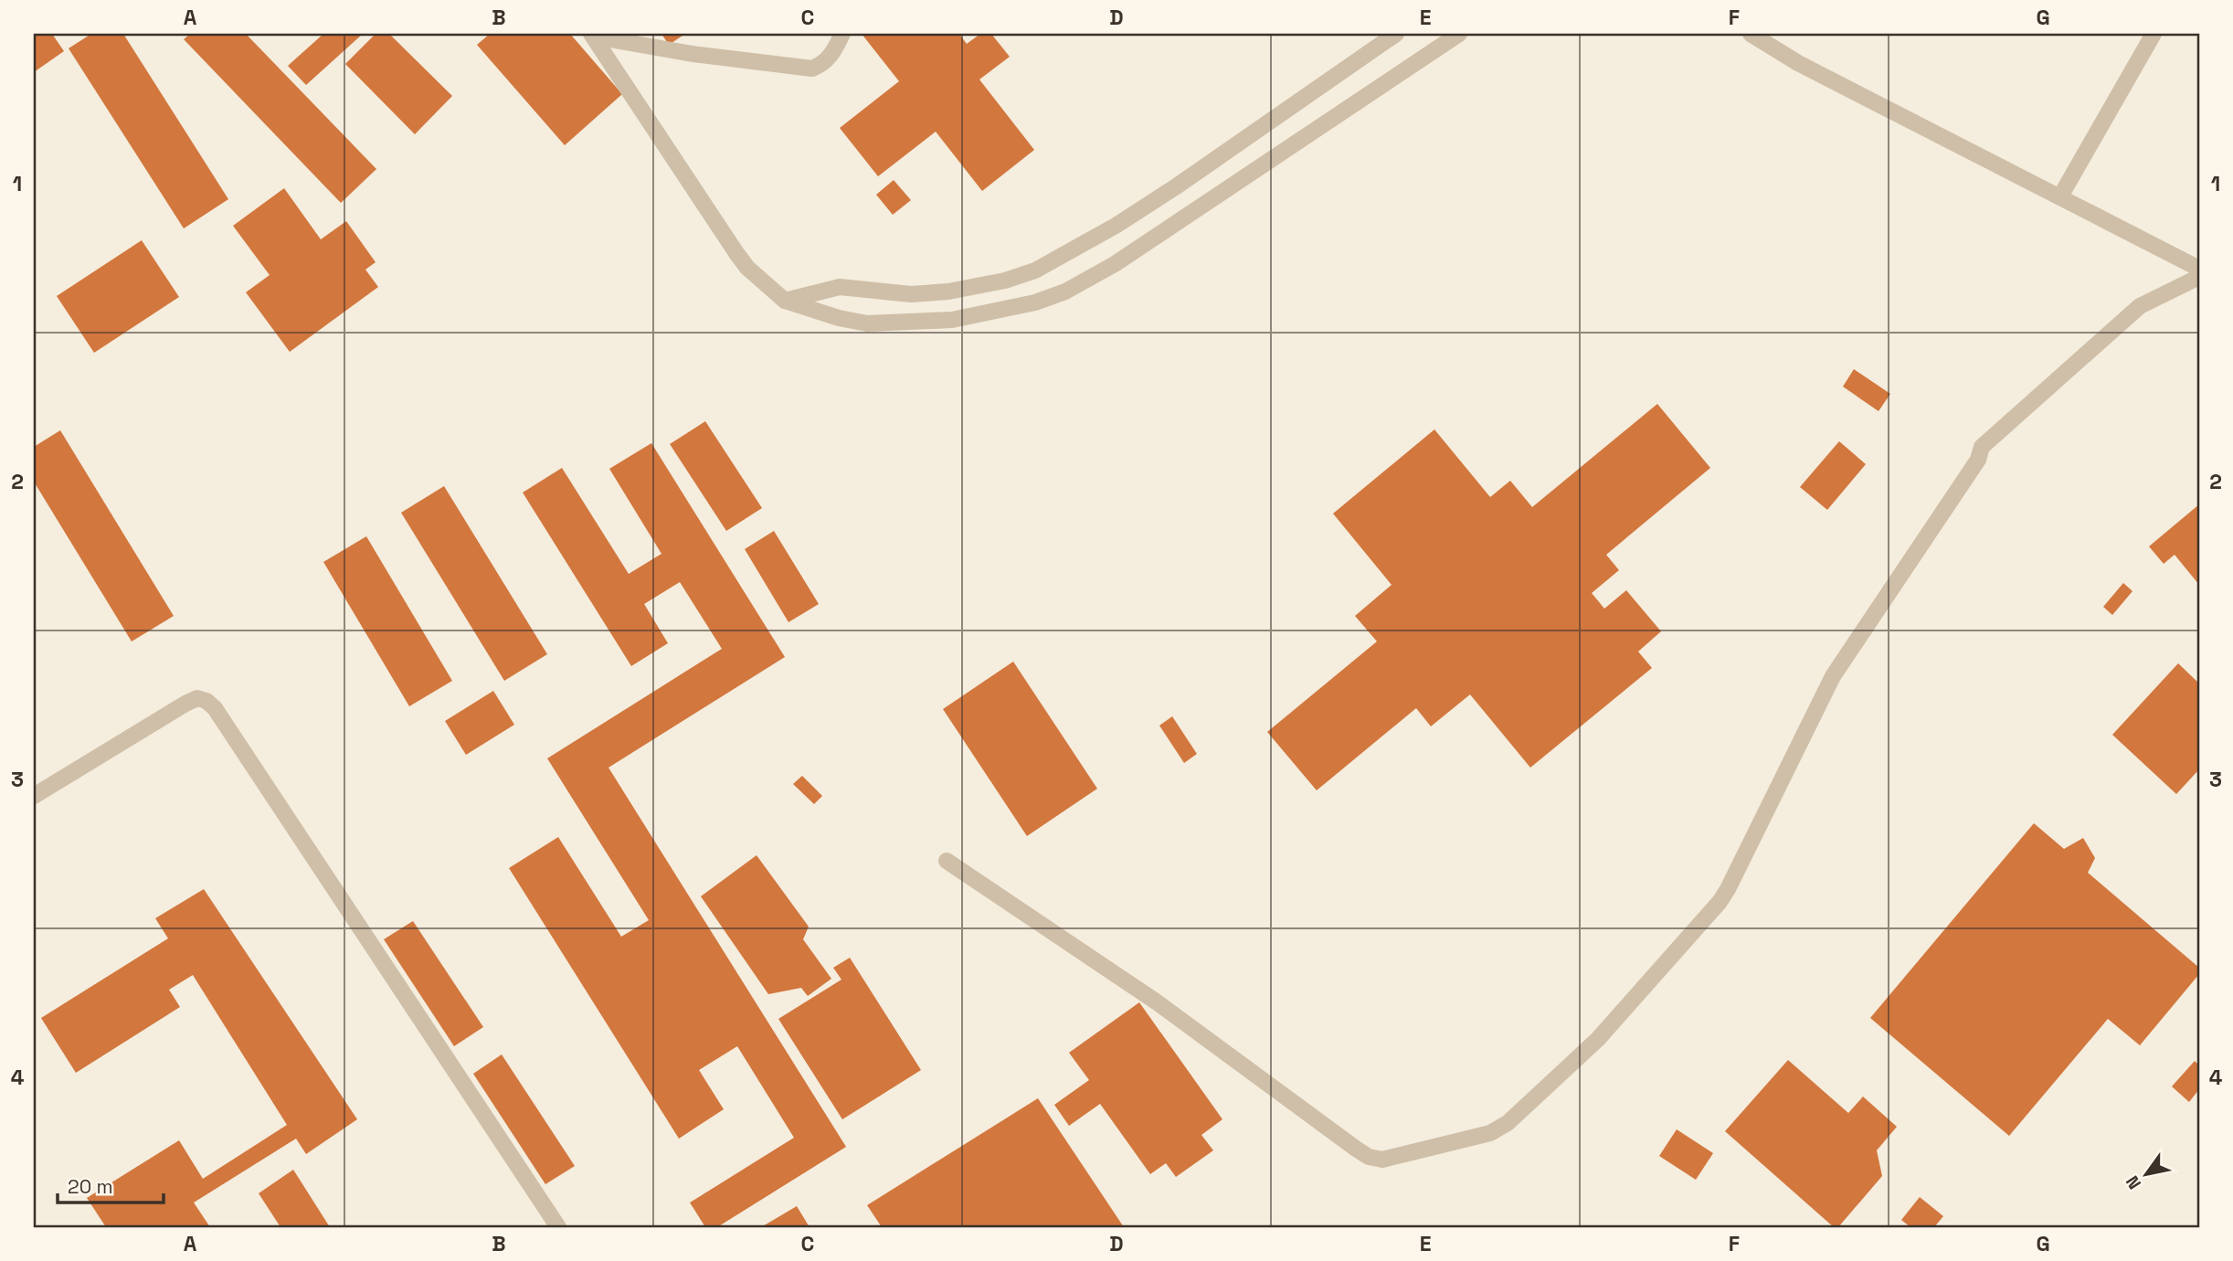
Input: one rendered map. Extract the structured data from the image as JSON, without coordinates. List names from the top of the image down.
{
  "scale_bar": "20 m",
  "north": "bottom left",
  "grid": {
    "columns": [
      "A",
      "B",
      "C",
      "D",
      "E",
      "F",
      "G"
    ],
    "rows": [
      "1",
      "2",
      "3",
      "4"
    ]
  }
}
